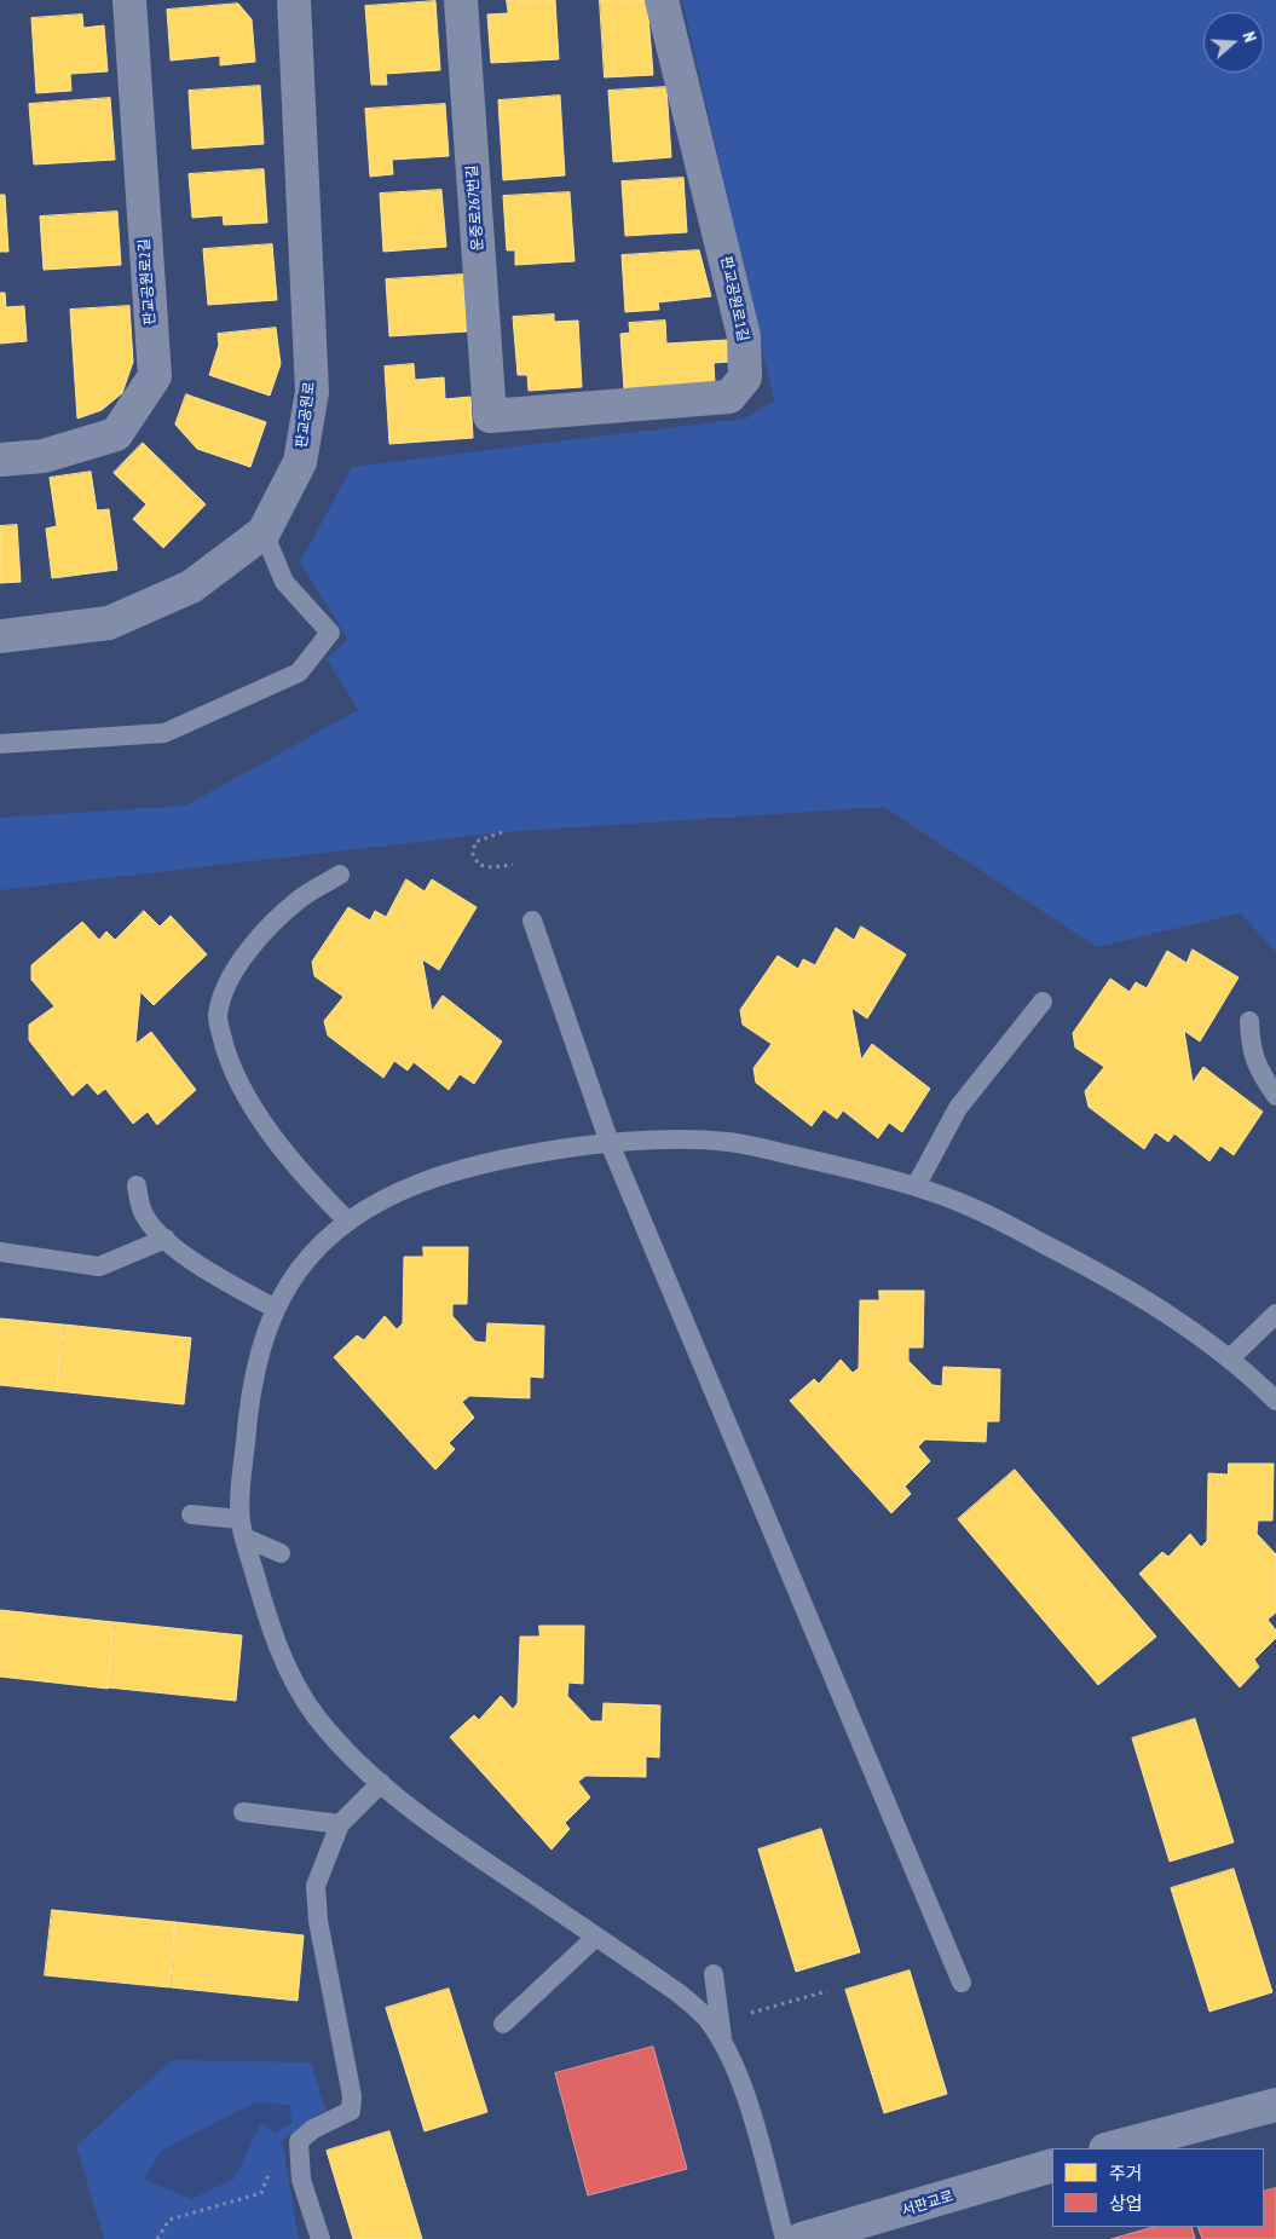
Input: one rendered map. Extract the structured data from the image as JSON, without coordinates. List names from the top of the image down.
{
  "streets": {
    "street": [
      "운중로267번길",
      "판교공원로2길",
      "판교공원로1길",
      "판교공원로",
      "서판교로"
    ]
  },
  "crossings": [
    ["운중로267번길", "판교공원로1길"]
  ],
  "legend": ["주거", "상업"],
  "north": "right"
}
